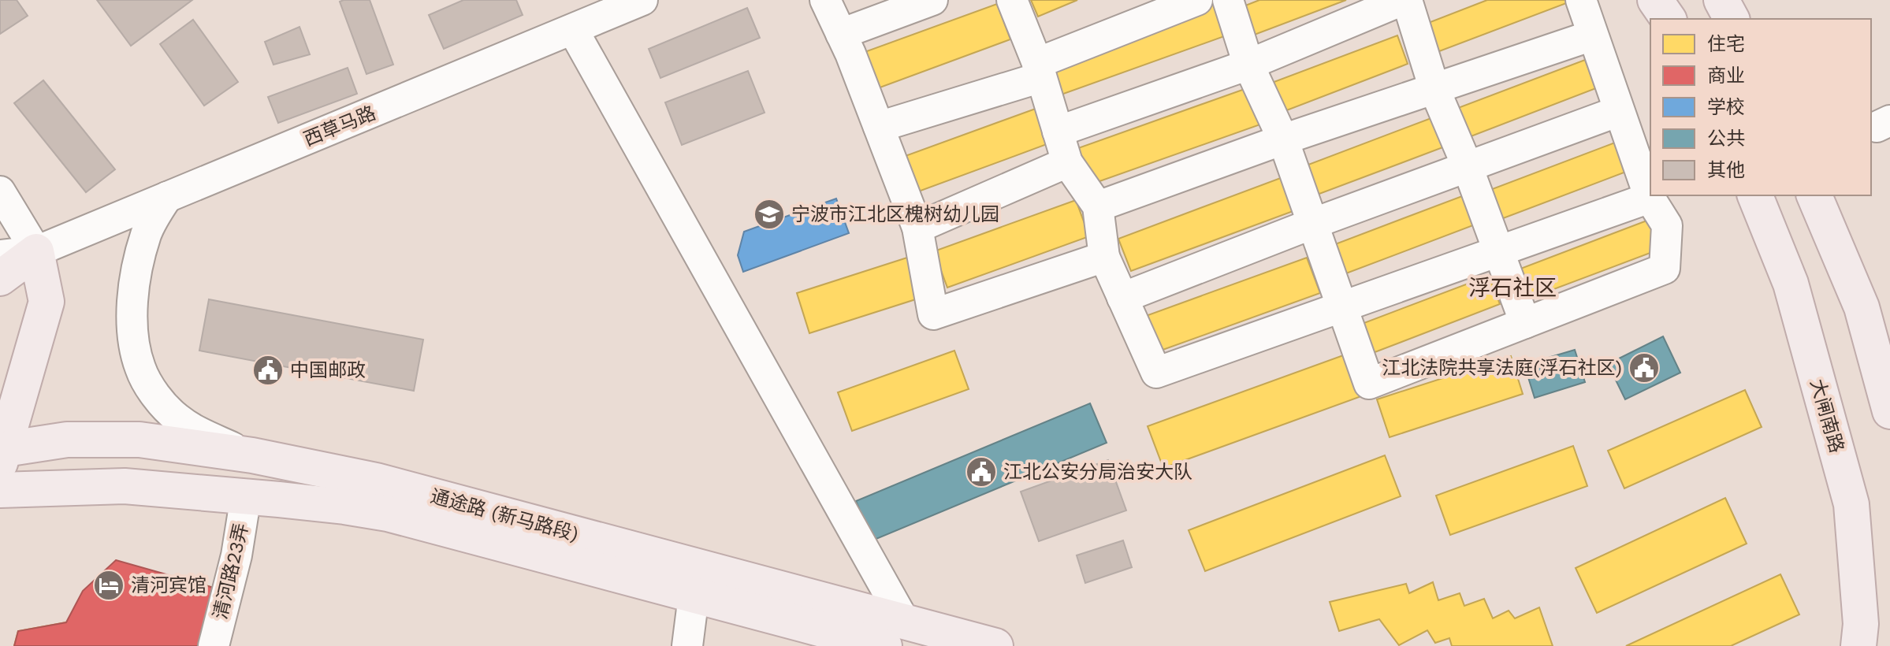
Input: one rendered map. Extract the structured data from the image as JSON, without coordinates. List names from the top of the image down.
{
  "streets": {
    "main road": ["大闸南路", "通途路 (新马路段)"],
    "street": ["西草马路", "清河路23弄"]
  },
  "crossings": [
    ["通途路 (新马路段)", "清河路23弄"]
  ],
  "districts": ["浮石社区"],
  "places": {
    "school or university": ["宁波市江北区槐树幼儿园"],
    "public building": ["江北法院共享法庭(浮石社区)", "中国邮政", "江北公安分局治安大队"],
    "hotel": ["清河宾馆"]
  },
  "legend": [
    "住宅",
    "商业",
    "学校",
    "公共",
    "其他"
  ]
}
